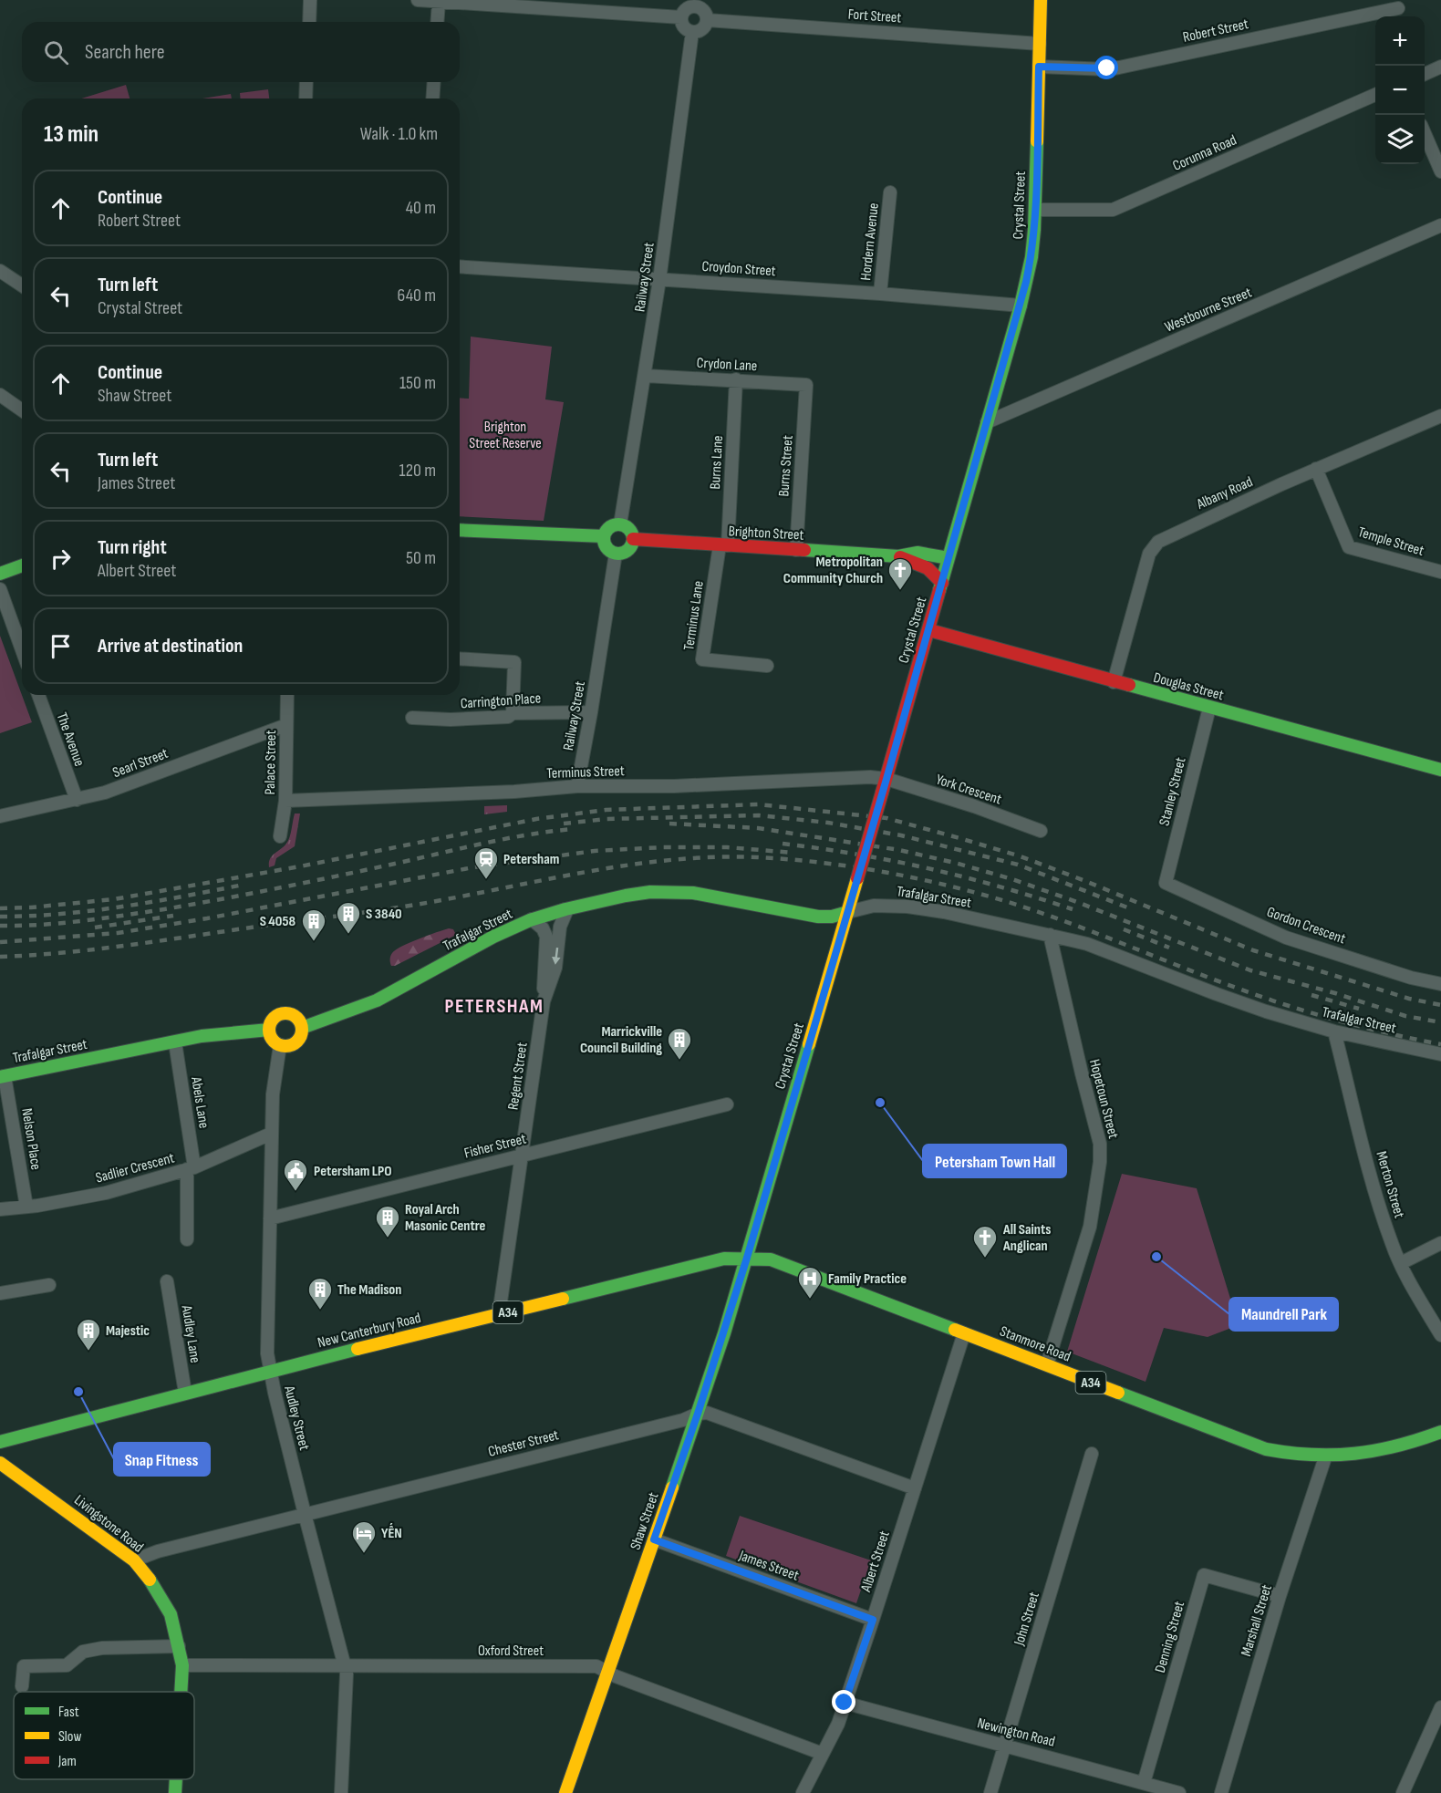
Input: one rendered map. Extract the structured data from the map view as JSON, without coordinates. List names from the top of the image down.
{
  "streets": {
    "main road": [
      "Crystal Street",
      "Brighton Street",
      "Douglas Street",
      "Trafalgar Street",
      "A34",
      "New Canterbury Road",
      "Stanmore Road",
      "Shaw Street",
      "Livingstone Road"
    ],
    "street": [
      "Fort Street",
      "Robert Street",
      "Corunna Road",
      "Hordern Avenue",
      "Croydon Street",
      "Railway Street",
      "Westbourne Street",
      "Crydon Lane",
      "Burns Lane",
      "Burns Street",
      "Albany Road",
      "Temple Street",
      "Terminus Lane",
      "Carrington Place",
      "The Avenue",
      "Palace Street",
      "Searl Street",
      "Terminus Street",
      "York Crescent",
      "Stanley Street",
      "Gordon Crescent",
      "Regent Street",
      "Hopetoun Street",
      "Abels Lane",
      "Nelson Place",
      "Fisher Street",
      "Sadlier Crescent",
      "Merton Street",
      "Audley Lane",
      "Audley Street",
      "Chester Street",
      "Albert Street",
      "James Street",
      "John Street",
      "Marshall Street",
      "Denning Street",
      "Oxford Street",
      "Newington Road"
    ]
  },
  "crossings": [
    ["Fort Street", "Crystal Street"],
    ["Fort Street", "Railway Street"],
    ["Robert Street", "Crystal Street"],
    ["Corunna Road", "Crystal Street"],
    ["Crystal Street", "Croydon Street"],
    ["Crystal Street", "Westbourne Street"],
    ["Crystal Street", "Brighton Street"],
    ["Crystal Street", "Douglas Street"],
    ["Crystal Street", "Terminus Street"],
    ["Crystal Street", "York Crescent"],
    ["Crystal Street", "Trafalgar Street"],
    ["Crystal Street", "New Canterbury Road"],
    ["Crystal Street", "Stanmore Road"],
    ["Crystal Street", "Shaw Street"],
    ["Hordern Avenue", "Croydon Street"],
    ["Croydon Street", "Railway Street"],
    ["Railway Street", "Crydon Lane"],
    ["Railway Street", "Brighton Street"],
    ["Railway Street", "Carrington Place"],
    ["Railway Street", "Terminus Street"],
    ["Crydon Lane", "Burns Lane"],
    ["Crydon Lane", "Burns Street"],
    ["Burns Lane", "Brighton Street"],
    ["Burns Lane", "Terminus Lane"],
    ["Burns Street", "Brighton Street"],
    ["Albany Road", "Temple Street"],
    ["Albany Road", "Douglas Street"],
    ["Brighton Street", "Terminus Lane"],
    ["Douglas Street", "Stanley Street"],
    ["The Avenue", "Searl Street"],
    ["Palace Street", "Searl Street"],
    ["Palace Street", "Terminus Street"],
    ["Terminus Street", "York Crescent"],
    ["Stanley Street", "Gordon Crescent"],
    ["Trafalgar Street", "Regent Street"],
    ["Trafalgar Street", "Hopetoun Street"],
    ["Trafalgar Street", "Abels Lane"],
    ["Trafalgar Street", "Nelson Place"],
    ["Trafalgar Street", "Merton Street"],
    ["Trafalgar Street", "Audley Street"],
    ["Regent Street", "Fisher Street"],
    ["Regent Street", "New Canterbury Road"],
    ["Hopetoun Street", "Stanmore Road"],
    ["Abels Lane", "Sadlier Crescent"],
    ["Nelson Place", "Sadlier Crescent"],
    ["Fisher Street", "Audley Street"],
    ["Sadlier Crescent", "Audley Street"],
    ["New Canterbury Road", "Audley Lane"],
    ["New Canterbury Road", "Stanmore Road"],
    ["New Canterbury Road", "Audley Street"],
    ["New Canterbury Road", "Shaw Street"],
    ["Stanmore Road", "Shaw Street"],
    ["Stanmore Road", "Albert Street"],
    ["Stanmore Road", "Marshall Street"],
    ["Audley Street", "Chester Street"],
    ["Audley Street", "Oxford Street"],
    ["Chester Street", "Shaw Street"],
    ["Chester Street", "Livingstone Road"],
    ["Shaw Street", "James Street"],
    ["Shaw Street", "Oxford Street"],
    ["Livingstone Road", "Oxford Street"],
    ["Albert Street", "James Street"],
    ["Albert Street", "Oxford Street"],
    ["Albert Street", "Newington Road"],
    ["John Street", "Newington Road"],
    ["Marshall Street", "Denning Street"],
    ["Denning Street", "Newington Road"]
  ],
  "districts": ["PETERSHAM"],
  "parks": ["Brighton Street Reserve"],
  "places": {
    "church": ["Metropolitan Community Church", "All Saints Anglican"],
    "station": ["Petersham"],
    "building": [
      "S 3840",
      "S 4058",
      "Marrickville Council Building",
      "Royal Arch Masonic Centre",
      "The Madison",
      "Majestic"
    ],
    "other": ["Petersham Town Hall", "Maundrell Park", "Snap Fitness"],
    "public building": ["Petersham LPO"],
    "hospital": ["Family Practice"],
    "hotel": ["YẾN"]
  },
  "legend": ["Fast", "Slow", "Jam"],
  "page": {
    "map_buttons": ["+", "−"],
    "search": "Search here",
    "heading": ["13 min", "Walk · 1.0 km"],
    "list": [
      ["Continue", "Robert Street", "40 m"],
      ["Turn left", "Crystal Street", "640 m"],
      ["Continue", "Shaw Street", "150 m"],
      ["Turn left", "James Street", "120 m"],
      ["Turn right", "Albert Street", "50 m"],
      "Arrive at destination"
    ]
  }
}
